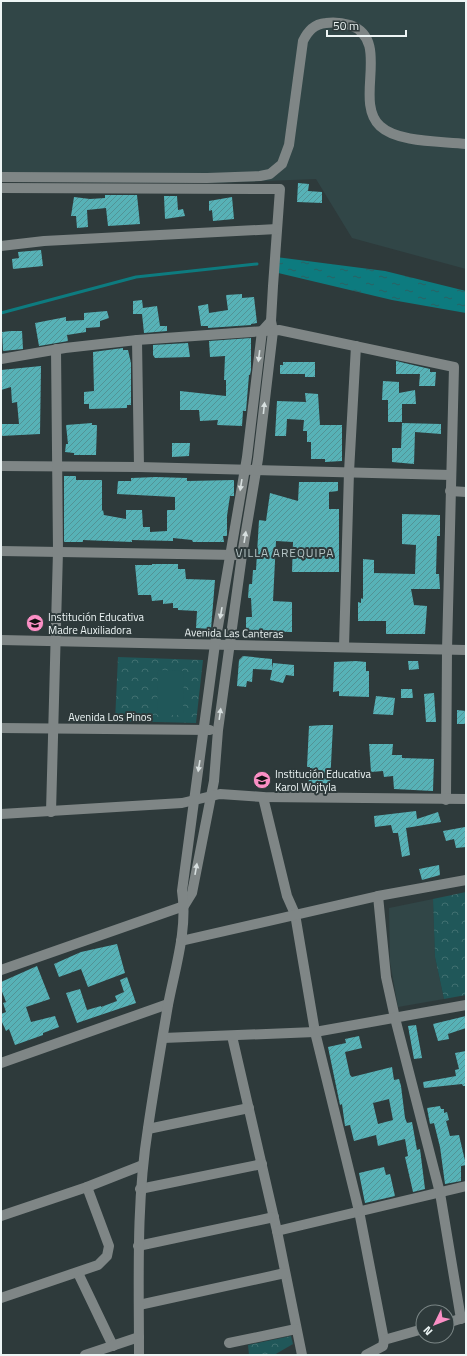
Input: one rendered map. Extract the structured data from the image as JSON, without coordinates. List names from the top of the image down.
{
  "streets": {
    "street": ["Avenida Las Canteras", "Avenida Los Pinos"]
  },
  "districts": ["VILLA AREQUIPA"],
  "places": {
    "school or university": ["Institución Educativa Madre Auxiliadora", "Institución Educativa Karol Wojtyla"]
  },
  "scale_bar": "50 m",
  "north": "bottom left"
}
